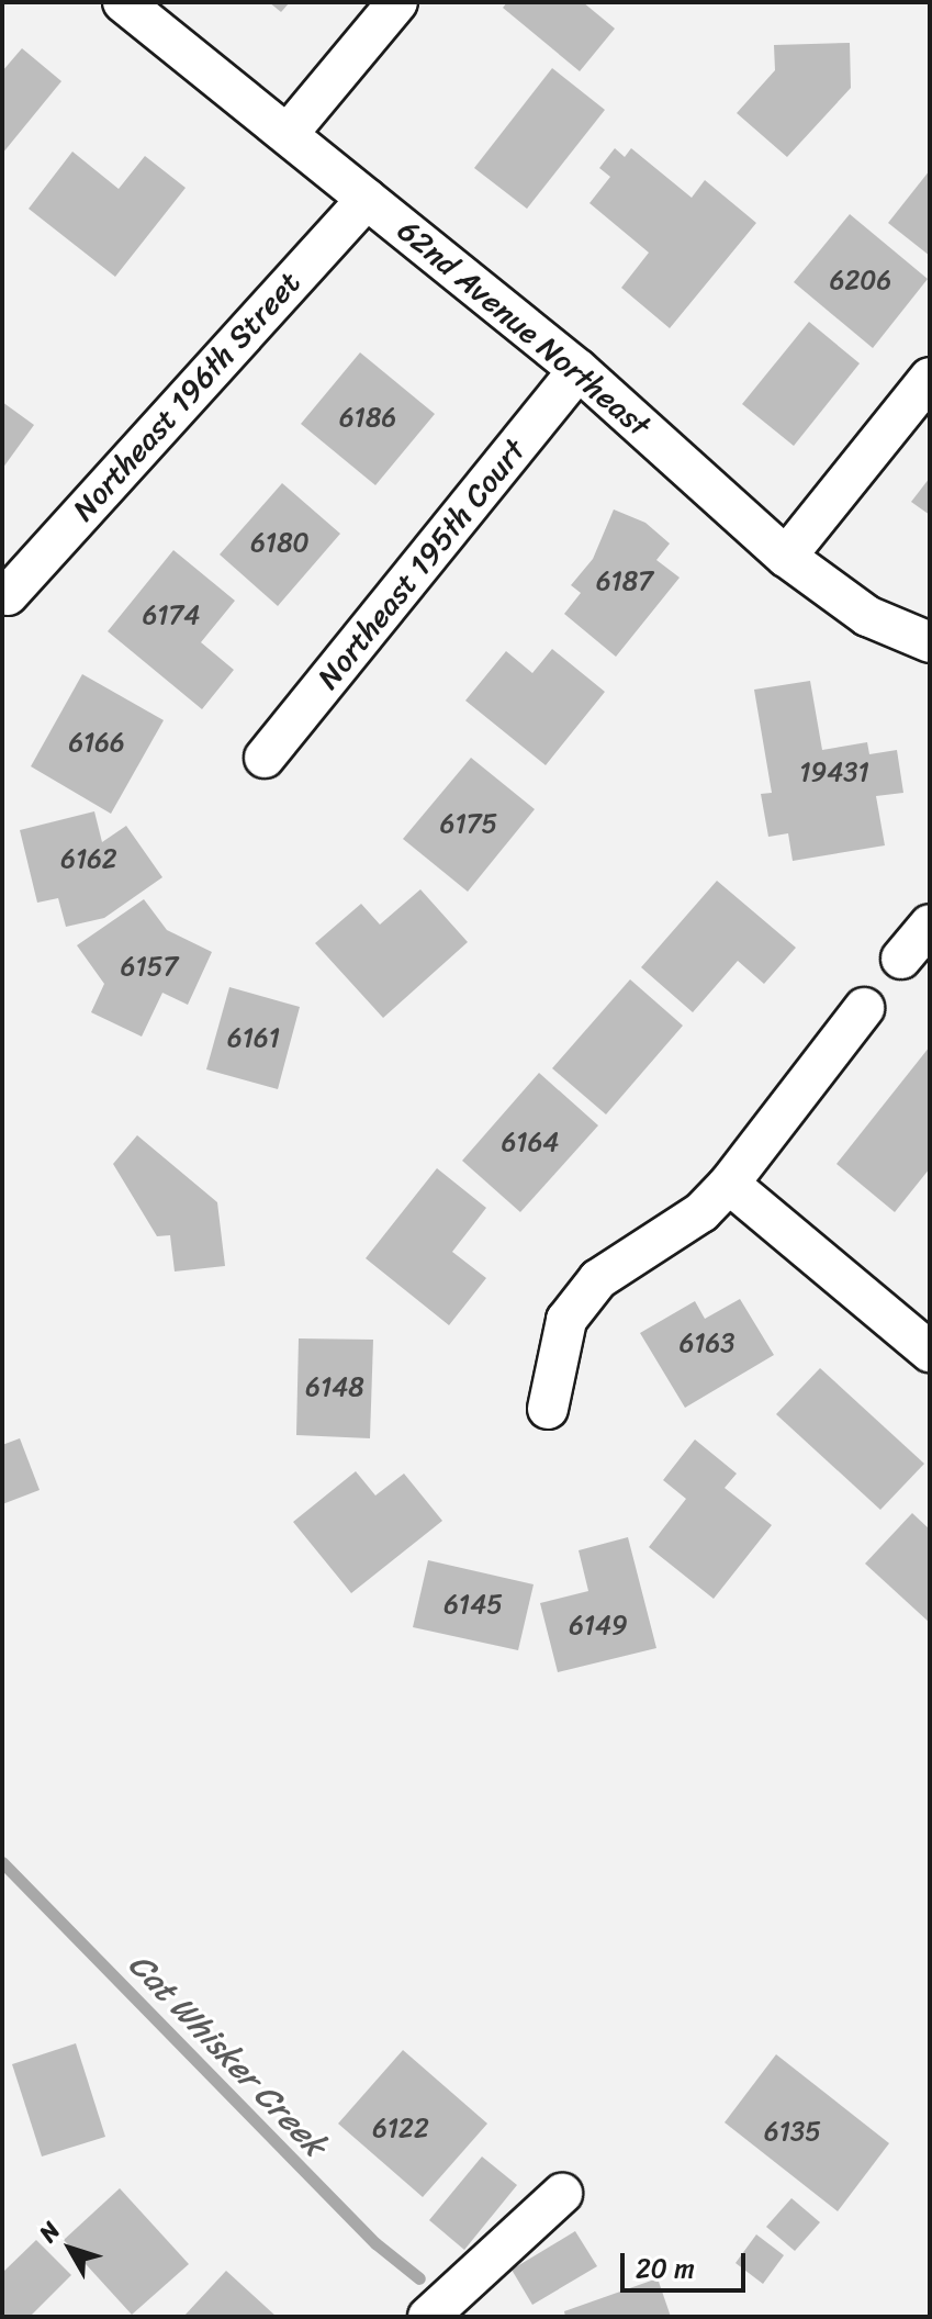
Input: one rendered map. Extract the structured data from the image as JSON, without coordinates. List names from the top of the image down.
{
  "streets": {
    "street": ["62nd Avenue Northeast", "Northeast 196th Street", "Northeast 195th Court"]
  },
  "crossings": [
    ["62nd Avenue Northeast", "Northeast 196th Street"],
    ["62nd Avenue Northeast", "Northeast 195th Court"]
  ],
  "water": ["Cat Whisker Creek"],
  "house_numbers": [
    "6206",
    "6186",
    "6180",
    "6187",
    "6174",
    "6166",
    "19431",
    "6175",
    "6162",
    "6157",
    "6161",
    "6164",
    "6163",
    "6148",
    "6145",
    "6149",
    "6122",
    "6135"
  ],
  "scale_bar": "20 m",
  "north": "top left"
}
